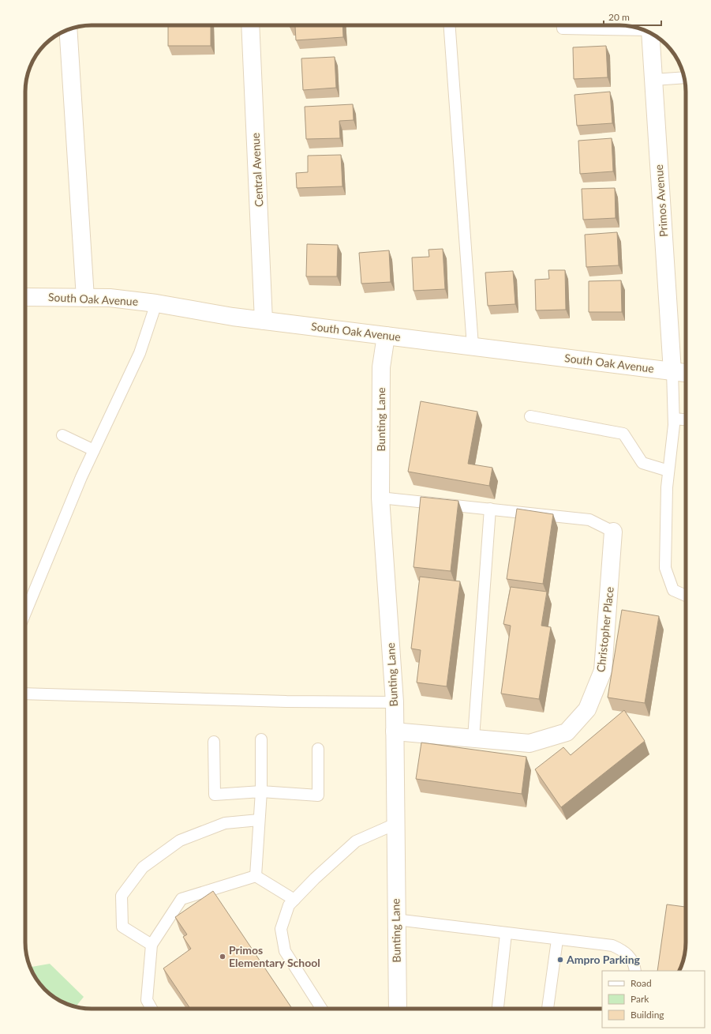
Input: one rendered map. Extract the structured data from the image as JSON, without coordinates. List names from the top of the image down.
{
  "streets": {
    "street": [
      "Central Avenue",
      "Primos Avenue",
      "South Oak Avenue",
      "Bunting Lane",
      "Christopher Place"
    ]
  },
  "crossings": [
    ["Central Avenue", "South Oak Avenue"],
    ["Primos Avenue", "South Oak Avenue"],
    ["South Oak Avenue", "Bunting Lane"],
    ["Bunting Lane", "Christopher Place"]
  ],
  "places": ["Primos Elementary School", "Ampro Parking"],
  "legend": ["Road", "Park", "Building"],
  "scale_bar": "20 m"
}
